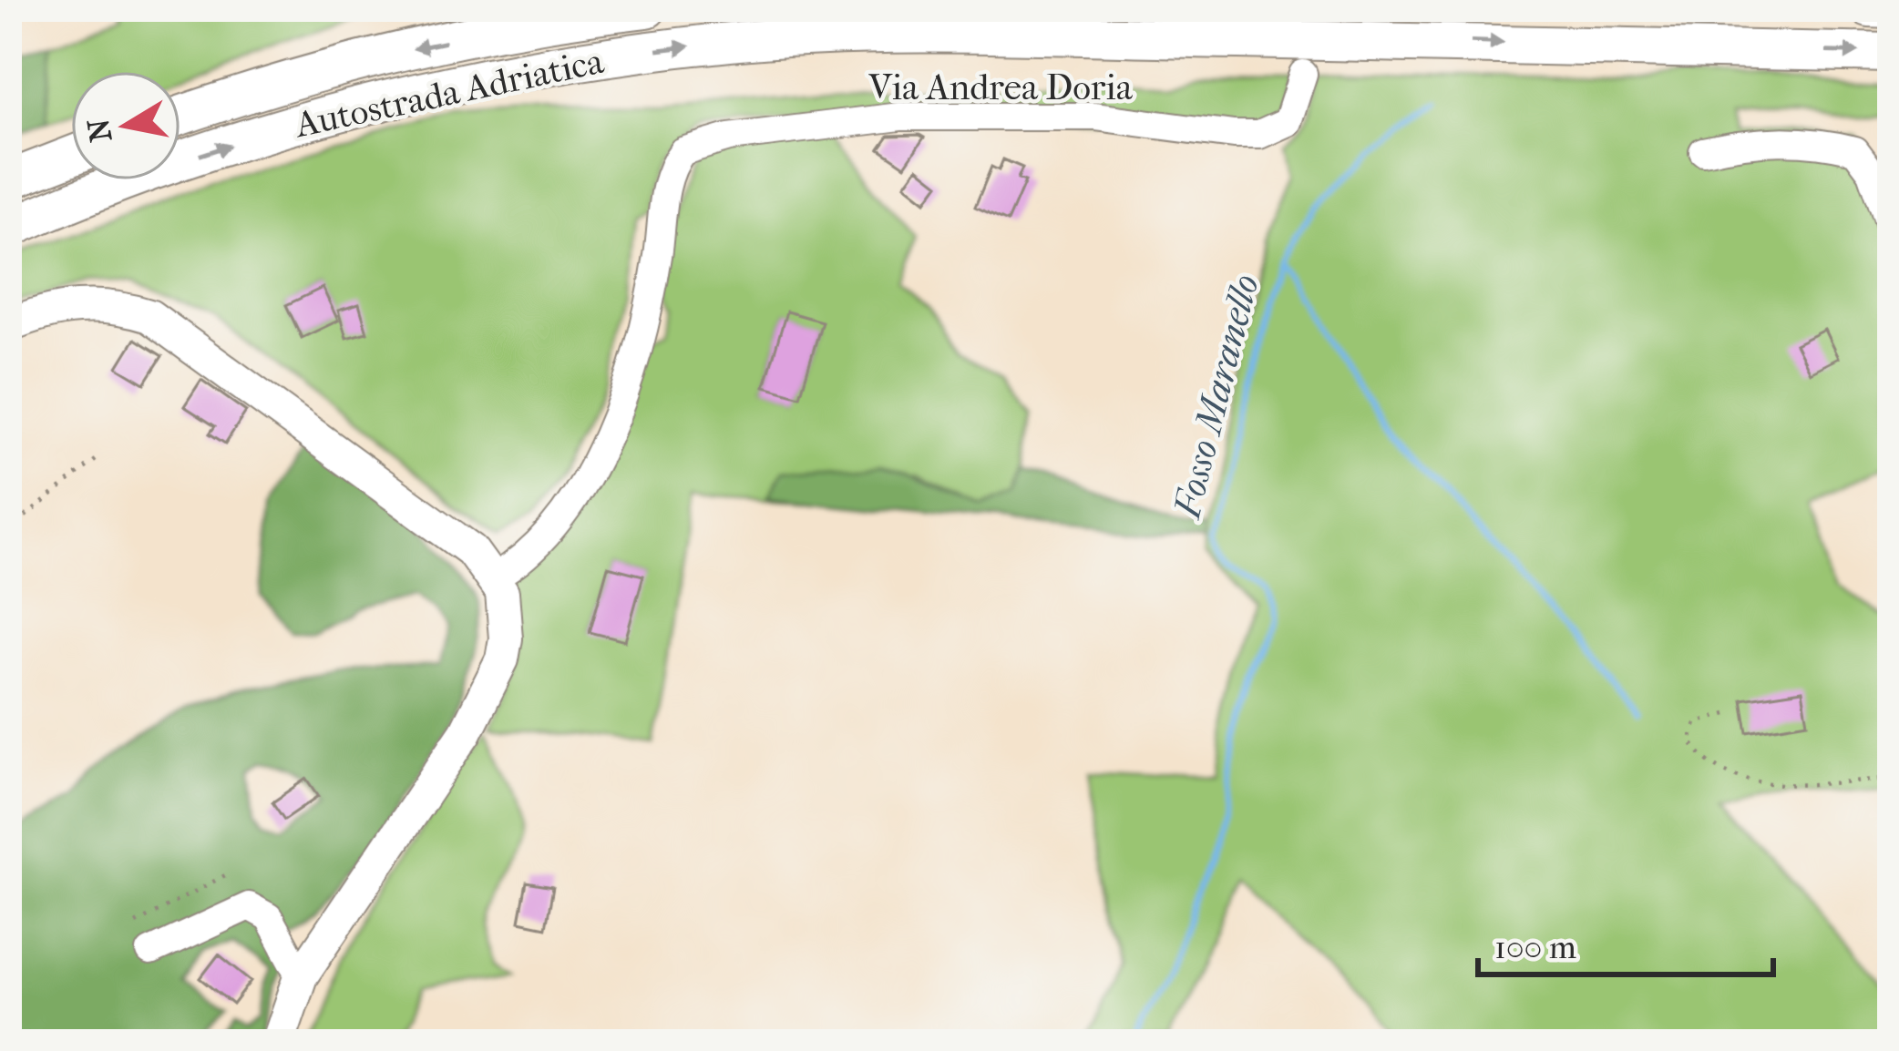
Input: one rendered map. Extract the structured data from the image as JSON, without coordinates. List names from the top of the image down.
{
  "streets": {
    "highway": ["Autostrada Adriatica"],
    "street": ["Via Andrea Doria"]
  },
  "water": ["Fosso Maranello"],
  "scale_bar": "100 m",
  "north": "left"
}
